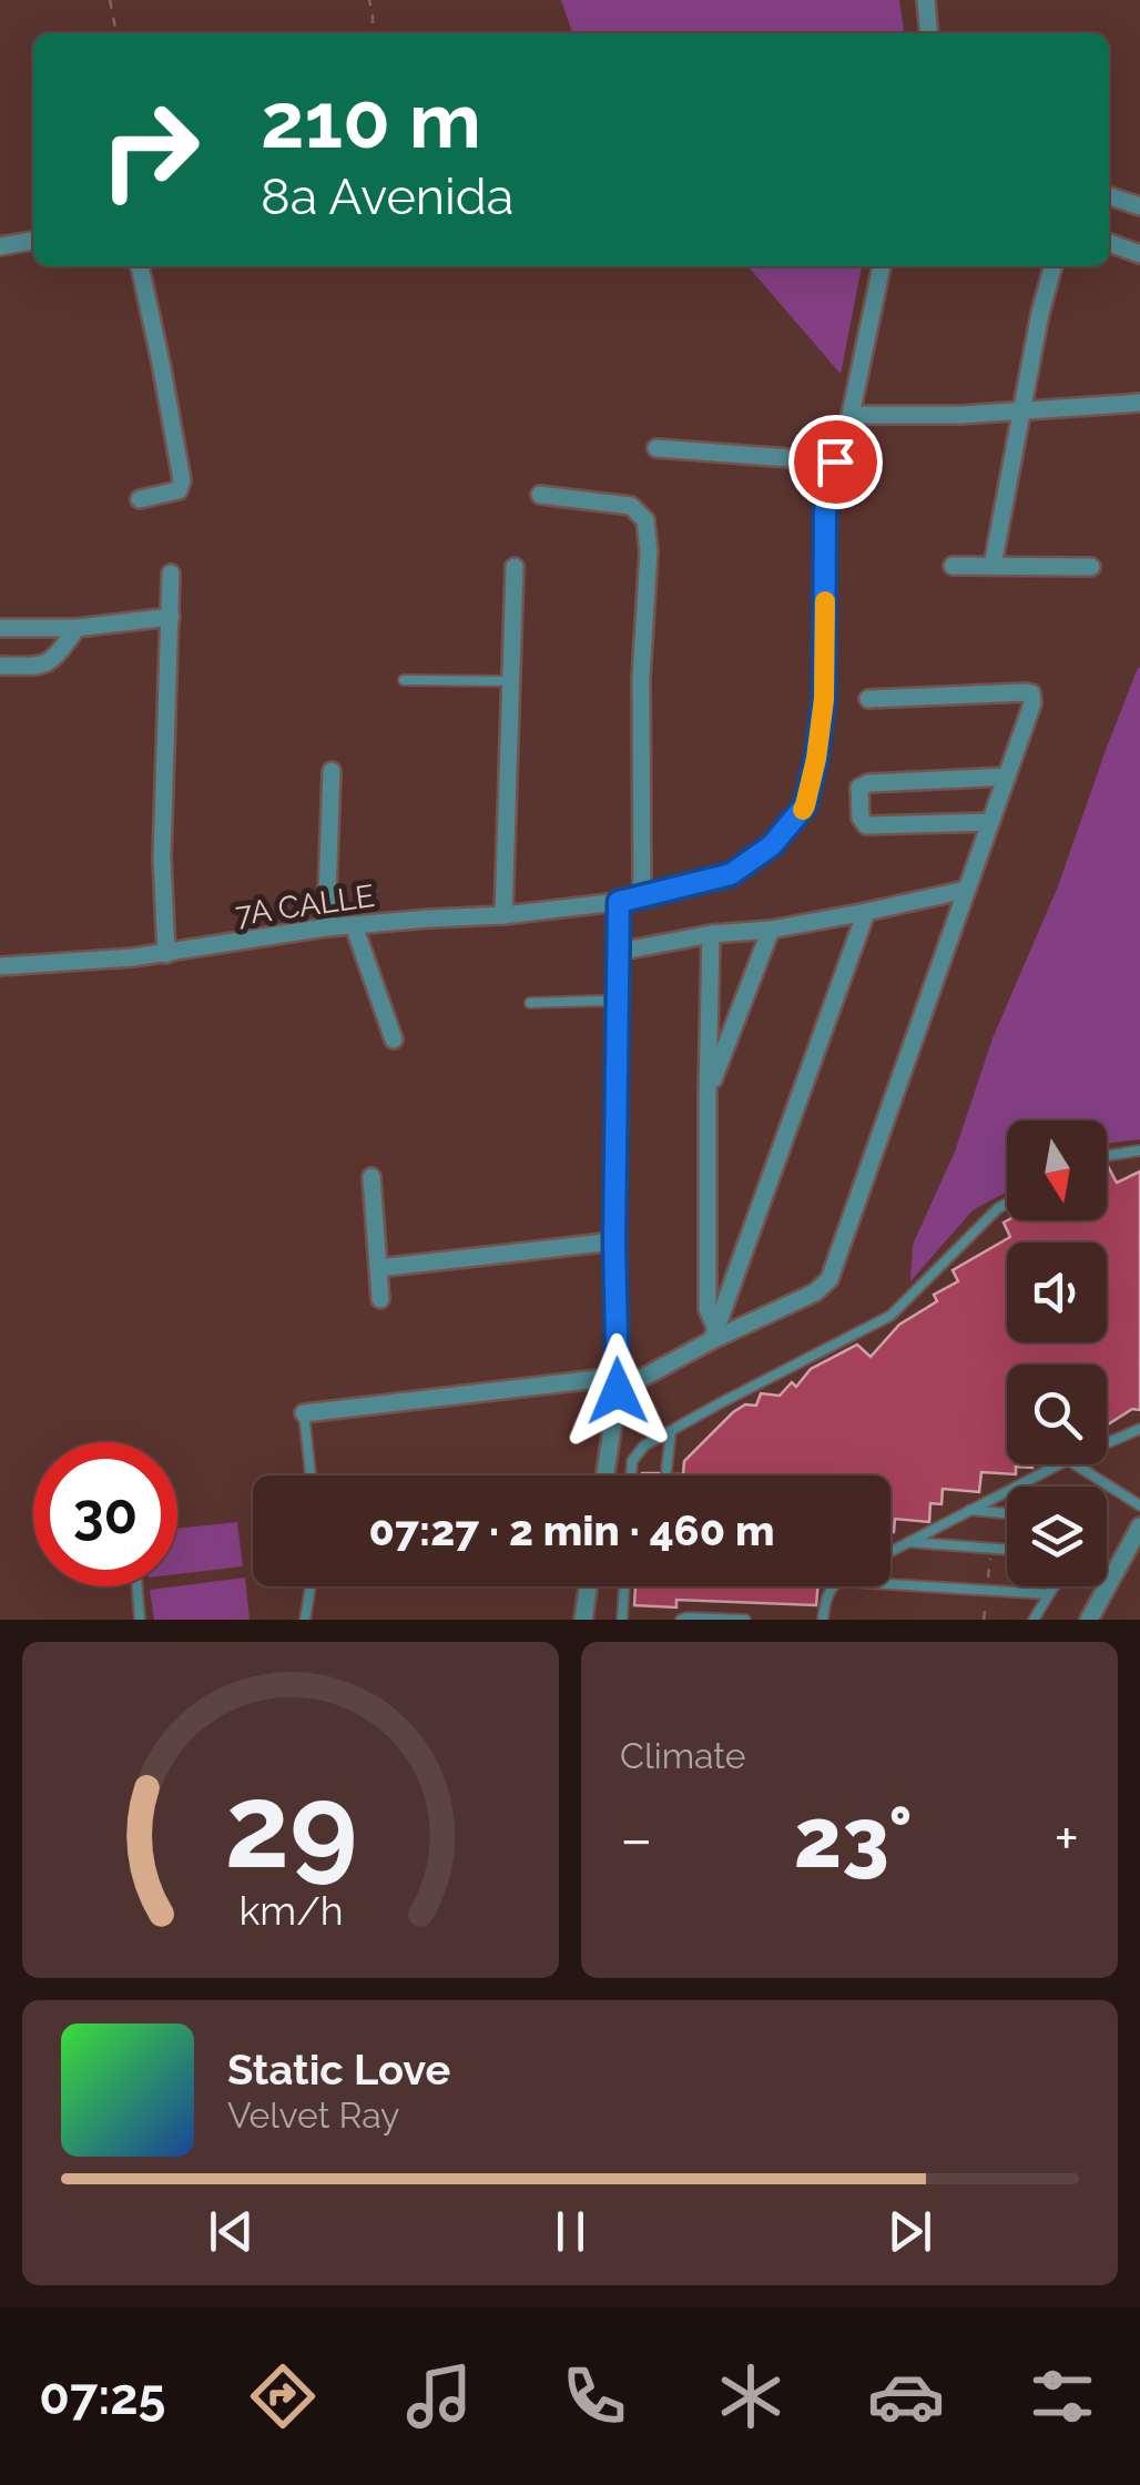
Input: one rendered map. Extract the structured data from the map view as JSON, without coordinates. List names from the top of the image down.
{
  "streets": {
    "street": ["7A CALLE"]
  },
  "north": "bottom",
  "page": {
    "turn": ["210 m", "8a Avenida"],
    "limit": "30",
    "trip": "07:27 · 2 min · 460 m",
    "tile": "Climate",
    "heat": ["−", "23°", "+"],
    "song": ["Static Love", "Velvet Ray"],
    "tabs": "07:25",
    "gauge": ["29", "km/h"]
  }
}
